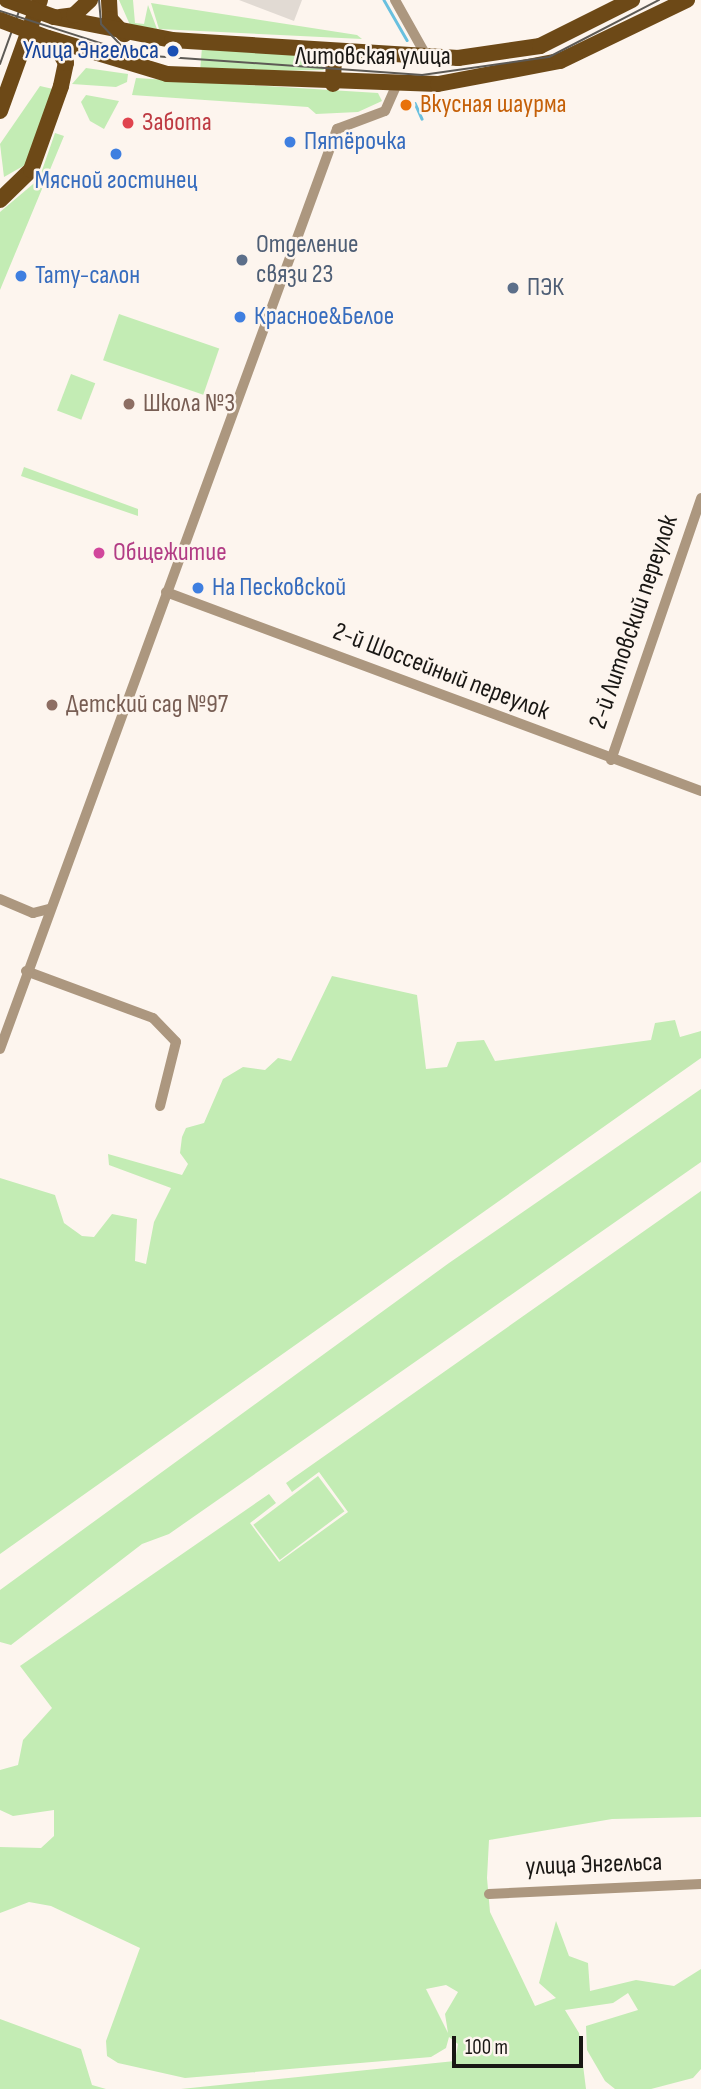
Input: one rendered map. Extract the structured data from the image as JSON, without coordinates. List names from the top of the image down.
{
  "streets": {
    "main road": ["Литовская улица"],
    "street": ["2-й Литовский переулок", "2-й Шоссейный переулок", "улица Энгельса"]
  },
  "crossings": [
    ["2-й Литовский переулок", "2-й Шоссейный переулок"]
  ],
  "places": [
    "Улица Энгельса",
    "Вкусная шаурма",
    "Забота",
    "Пятёрочка",
    "Мясной гостинец",
    "Отделение связи 23",
    "Тату-салон",
    "ПЭК",
    "Красное&Белое",
    "Школа №3",
    "Общежитие",
    "На Песковской",
    "Детский сад №97"
  ],
  "scale_bar": "100 m"
}
